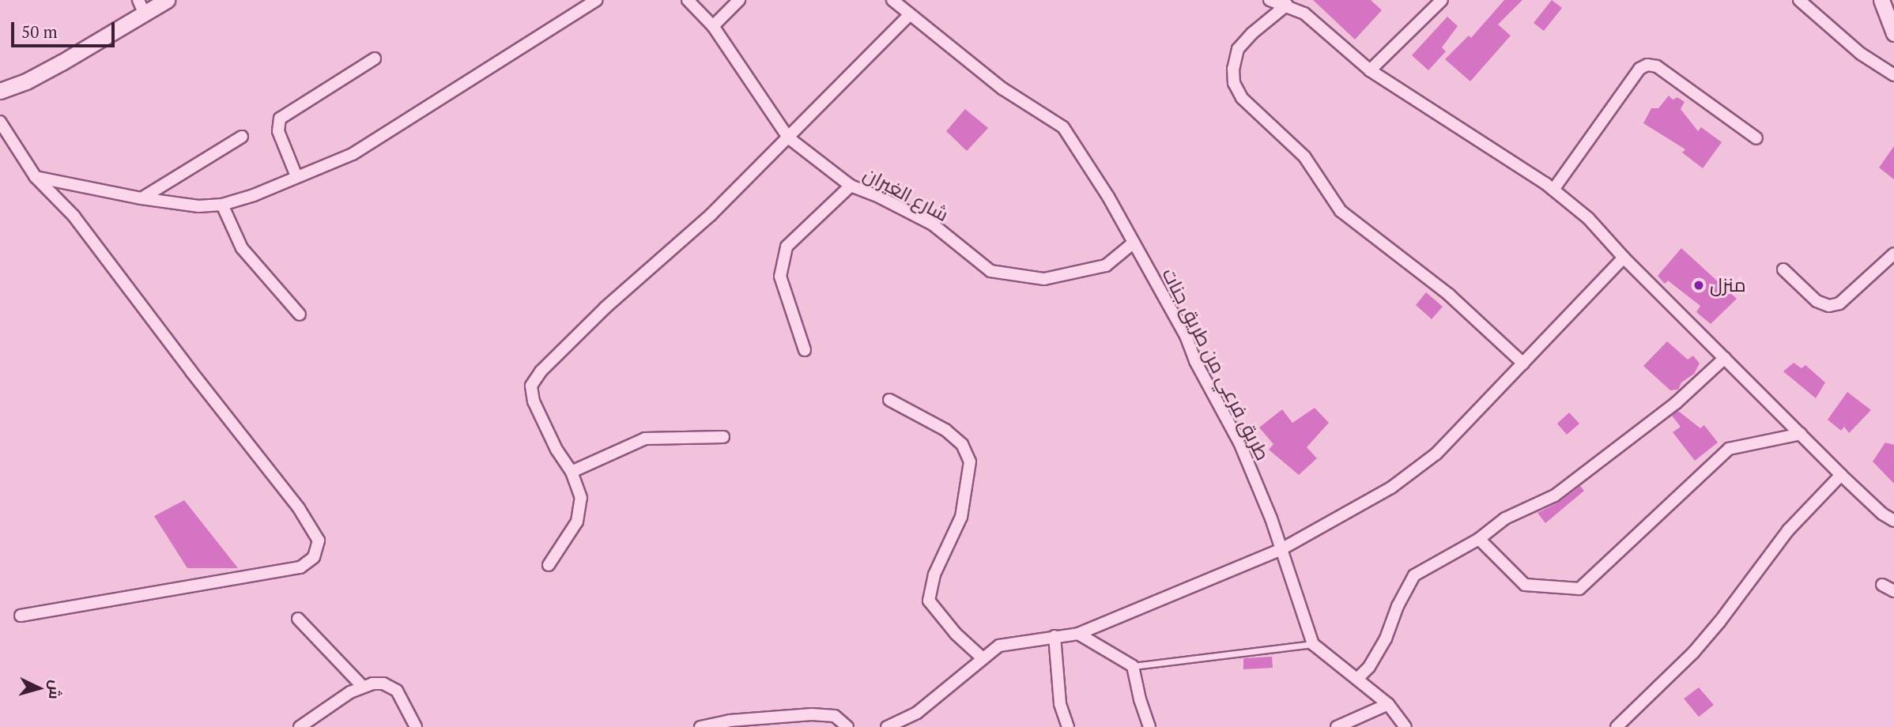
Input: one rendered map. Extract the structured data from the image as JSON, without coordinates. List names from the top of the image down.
{
  "streets": {
    "street": ["شارع الغيران", "طريق فرعي من طريق جنات"]
  },
  "crossings": [
    ["شارع الغيران", "طريق فرعي من طريق جنات"]
  ],
  "places": ["منزل"],
  "scale_bar": "50 m",
  "north": "right"
}
